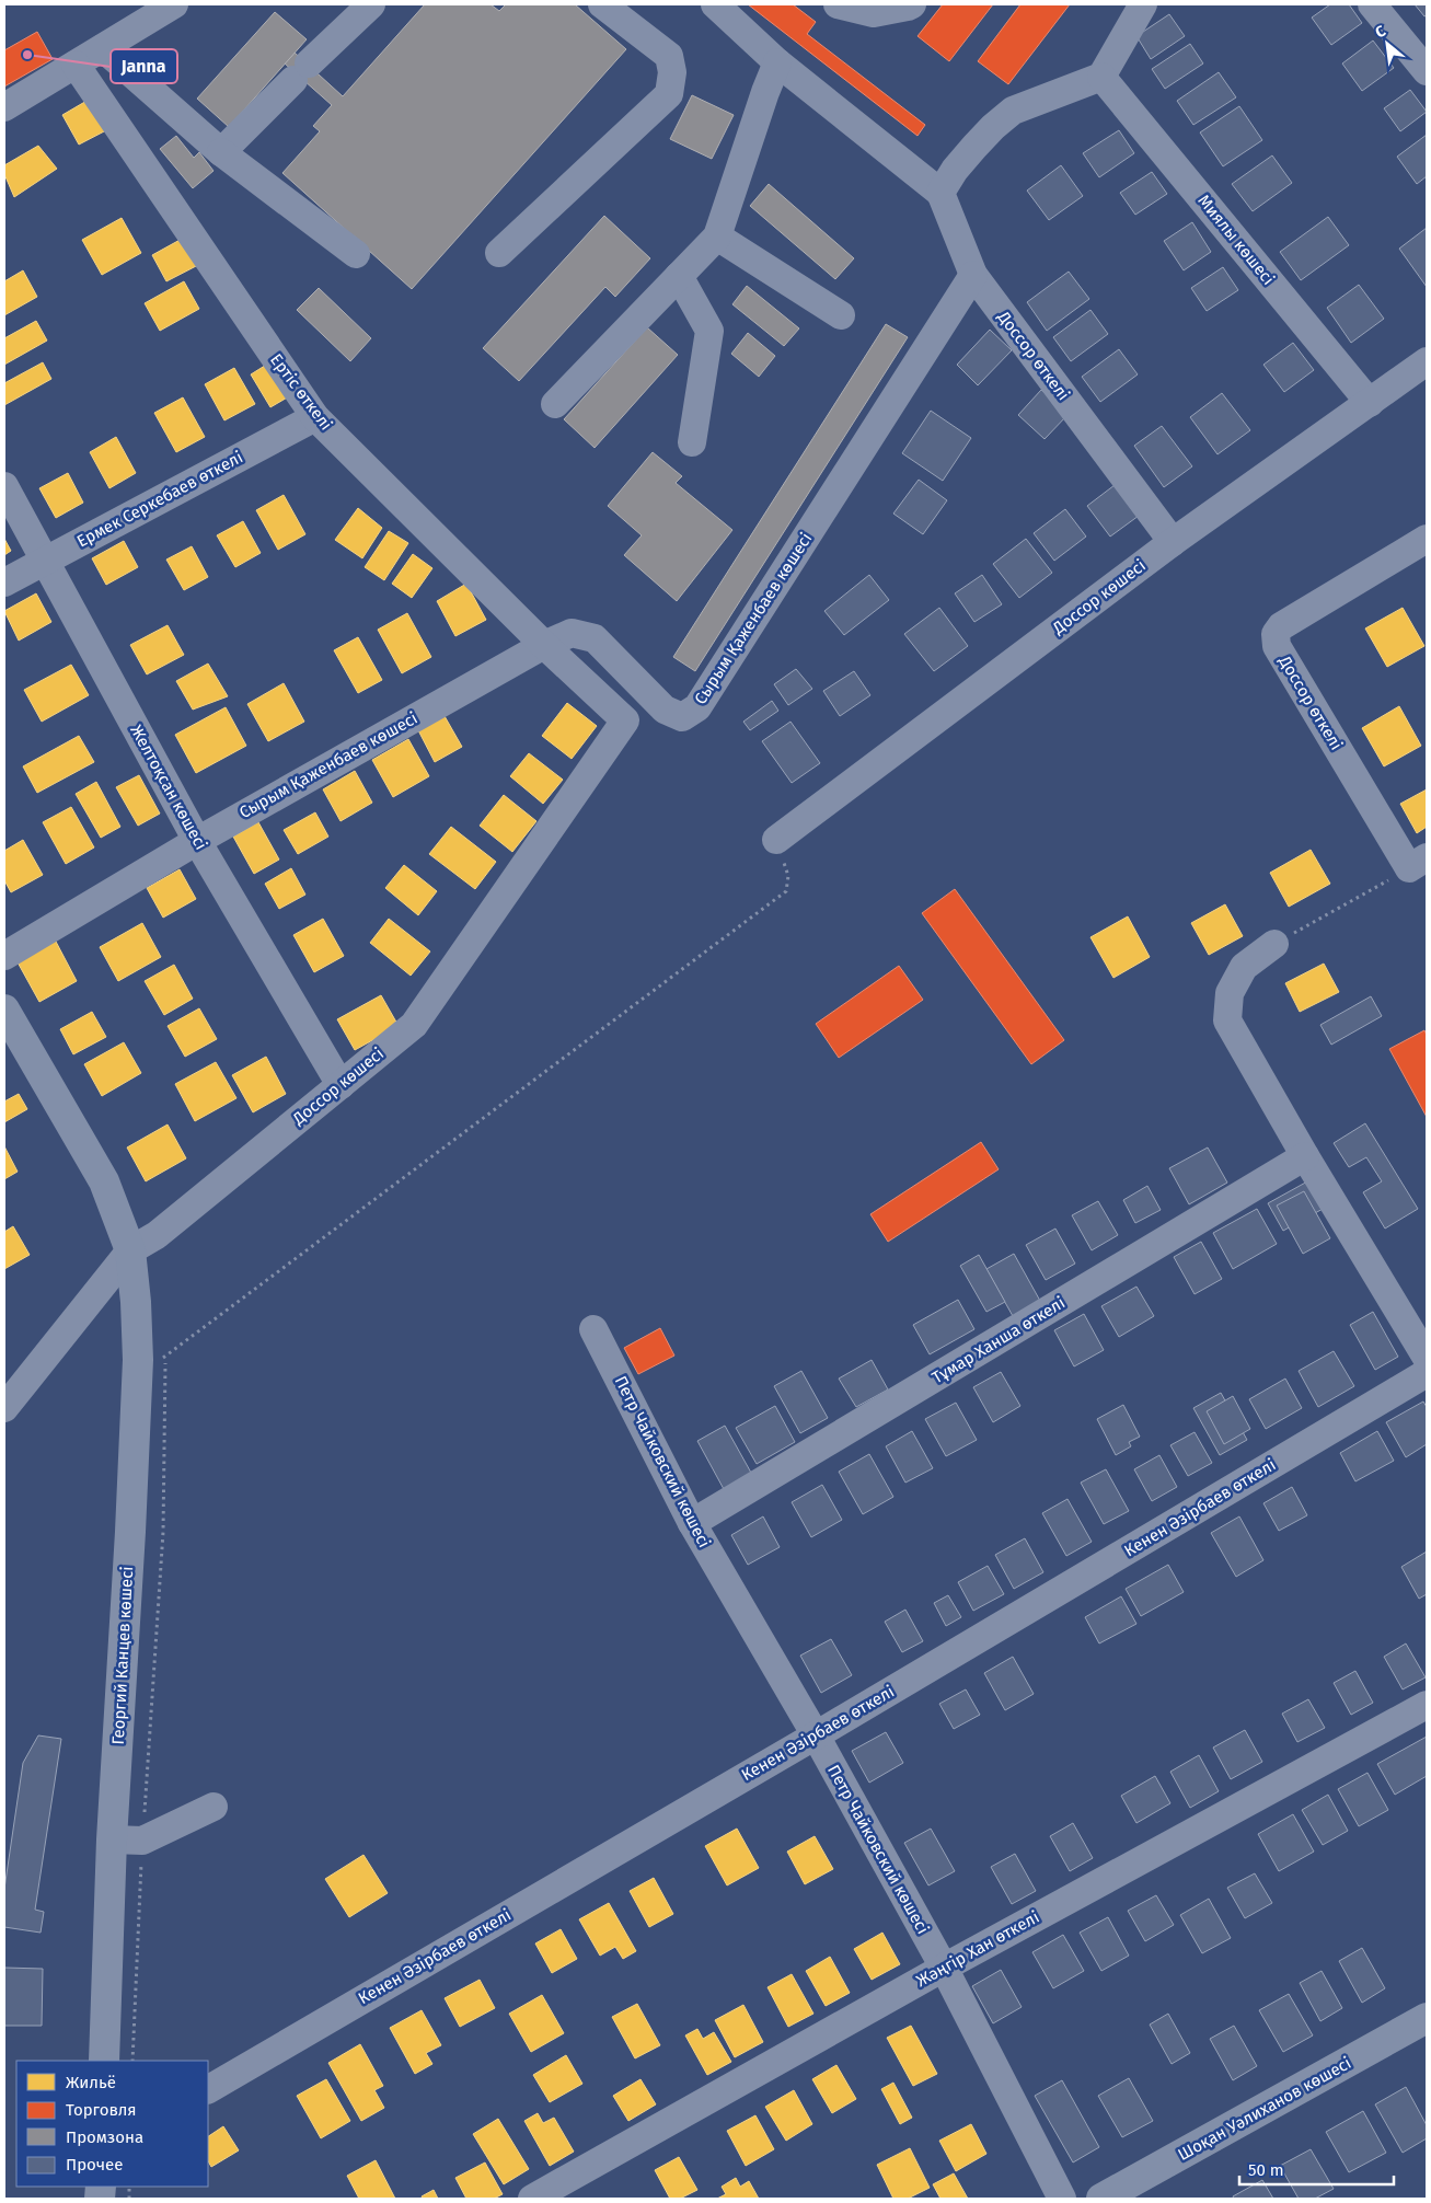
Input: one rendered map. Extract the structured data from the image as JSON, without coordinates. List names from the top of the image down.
{
  "streets": {
    "main road": ["Георгий Канцев көшесі", "Шоқан Уәлиханов көшесі"],
    "street": [
      "Миялы көшесі",
      "Доссор өткелі",
      "Ертіс өткелі",
      "Ермек Серкебаев өткелі",
      "Доссор көшесі",
      "Сырым Қаженбаев көшесі",
      "Желтоқсан көшесі",
      "Тұмар Ханша өткелі",
      "Петр Чайковский көшесі",
      "Кенен Әзірбаев өткелі",
      "Жәңгір Хан өткелі"
    ]
  },
  "crossings": [
    ["Миялы көшесі", "Доссор көшесі"],
    ["Доссор өткелі", "Доссор көшесі"],
    ["Доссор өткелі", "Сырым Қаженбаев көшесі"],
    ["Ертіс өткелі", "Ермек Серкебаев өткелі"],
    ["Ертіс өткелі", "Доссор көшесі"],
    ["Ертіс өткелі", "Сырым Қаженбаев көшесі"],
    ["Ермек Серкебаев өткелі", "Желтоқсан көшесі"],
    ["Доссор көшесі", "Желтоқсан көшесі"],
    ["Доссор көшесі", "Георгий Канцев көшесі"],
    ["Сырым Қаженбаев көшесі", "Желтоқсан көшесі"],
    ["Тұмар Ханша өткелі", "Петр Чайковский көшесі"],
    ["Петр Чайковский көшесі", "Кенен Әзірбаев өткелі"],
    ["Петр Чайковский көшесі", "Жәңгір Хан өткелі"]
  ],
  "places": ["Janna"],
  "legend": [
    "Жильё",
    "Торговля",
    "Промзона",
    "Прочее"
  ],
  "scale_bar": "50 m",
  "north": "top left"
}
